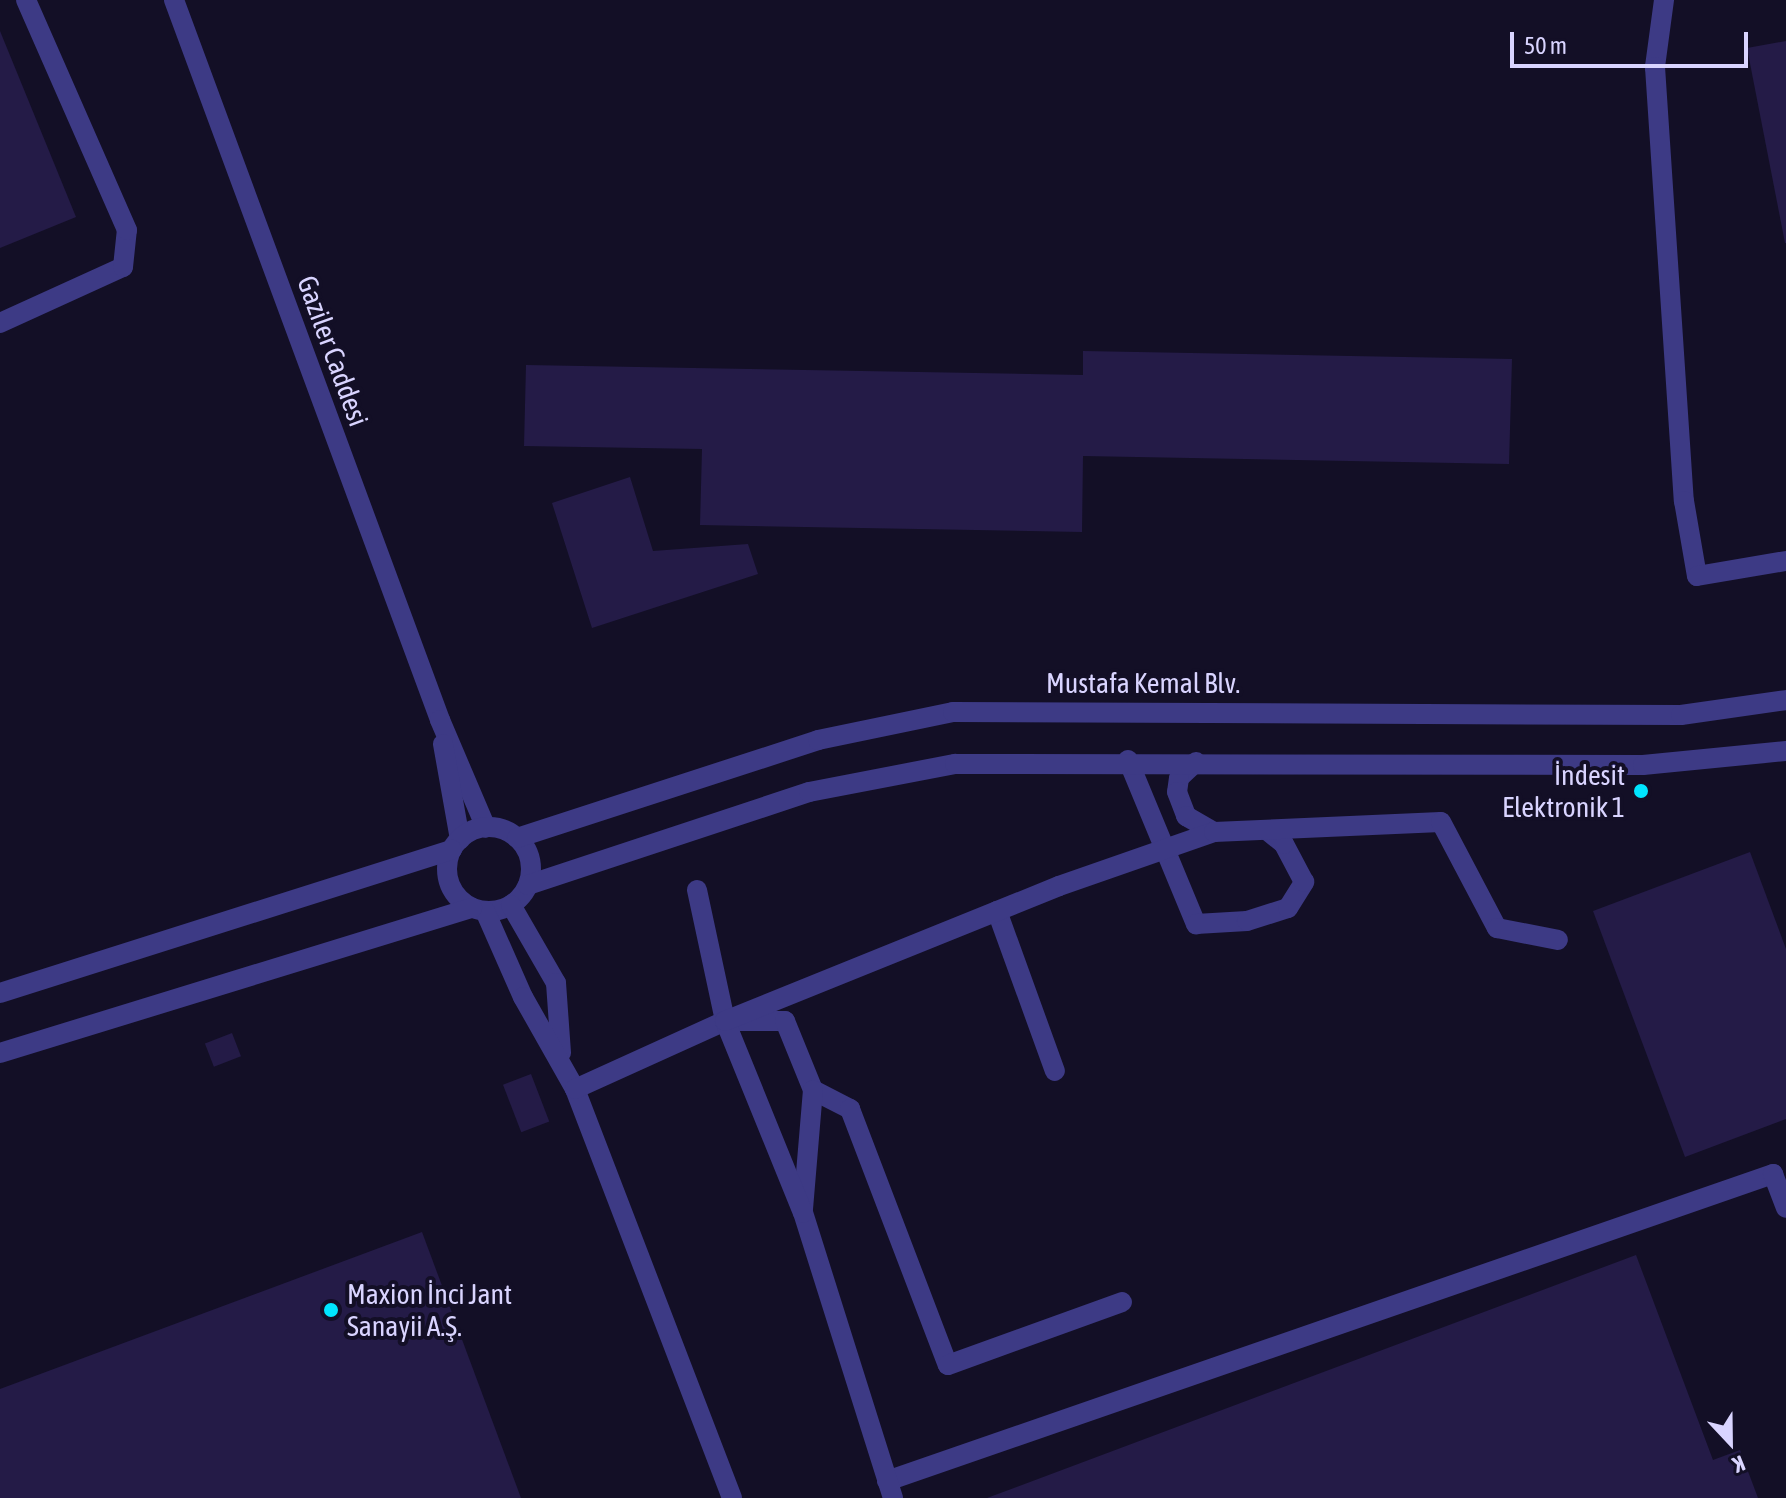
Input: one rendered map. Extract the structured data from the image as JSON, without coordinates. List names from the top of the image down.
{
  "streets": {
    "street": ["Gaziler Caddesi", "Mustafa Kemal Blv."]
  },
  "places": ["İndesit Elektronik 1", "Maxion İnci Jant Sanayii A.Ş."],
  "scale_bar": "50 m",
  "north": "bottom"
}
